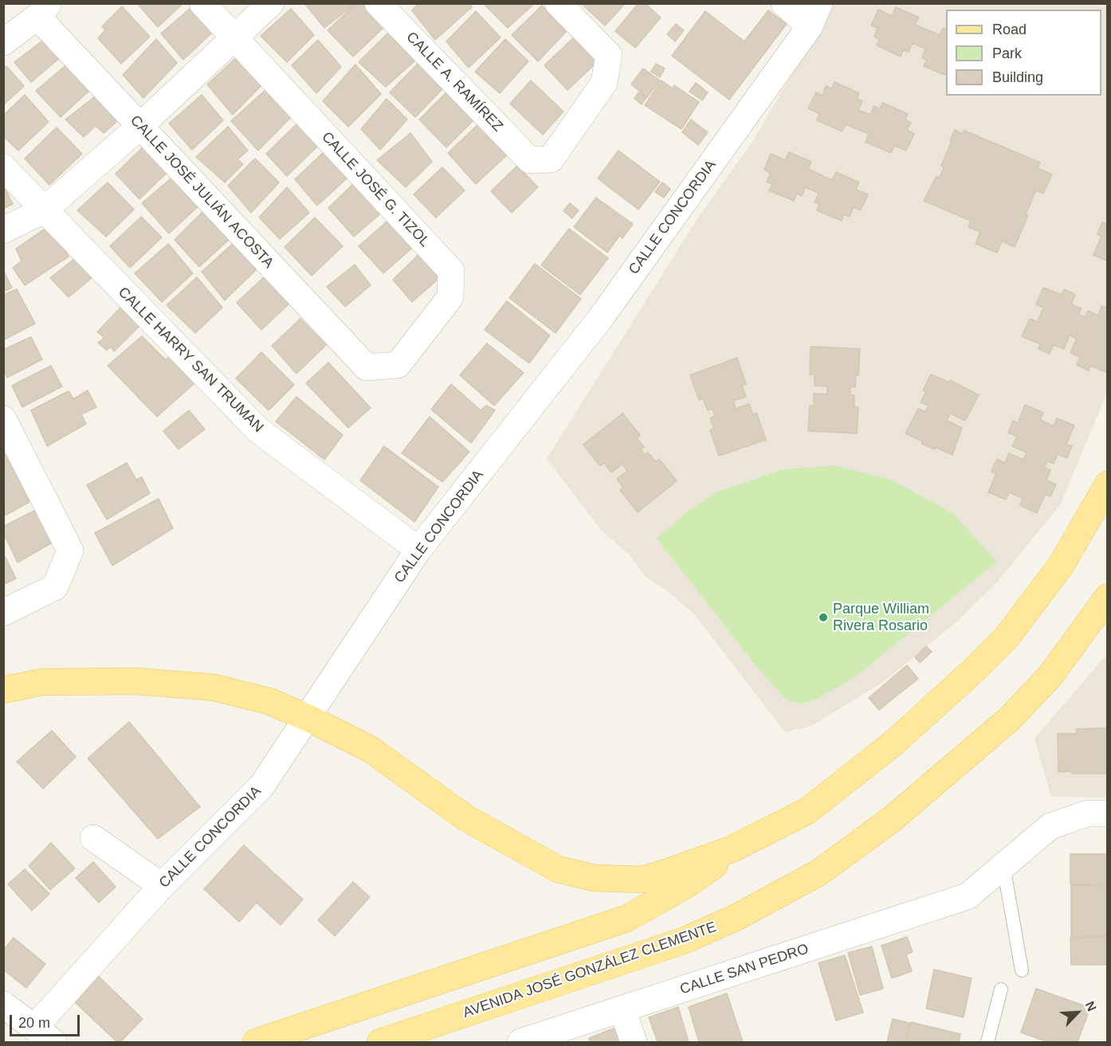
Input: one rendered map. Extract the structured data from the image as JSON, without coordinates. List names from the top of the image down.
{
  "streets": {
    "main road": ["AVENIDA JOSÉ GONZÁLEZ CLEMENTE"],
    "street": [
      "CALLE A. RAMÍREZ",
      "CALLE JOSÉ G. TIZOL",
      "CALLE JOSÉ JULIÁN ACOSTA",
      "CALLE CONCORDIA",
      "CALLE HARRY SAN TRUMAN",
      "CALLE SAN PEDRO"
    ]
  },
  "crossings": [
    ["CALLE JOSÉ G. TIZOL", "CALLE JOSÉ JULIÁN ACOSTA"],
    ["CALLE CONCORDIA", "CALLE HARRY SAN TRUMAN"]
  ],
  "places": ["Parque William Rivera Rosario"],
  "legend": ["Road", "Park", "Building"],
  "scale_bar": "20 m",
  "north": "top right"
}
